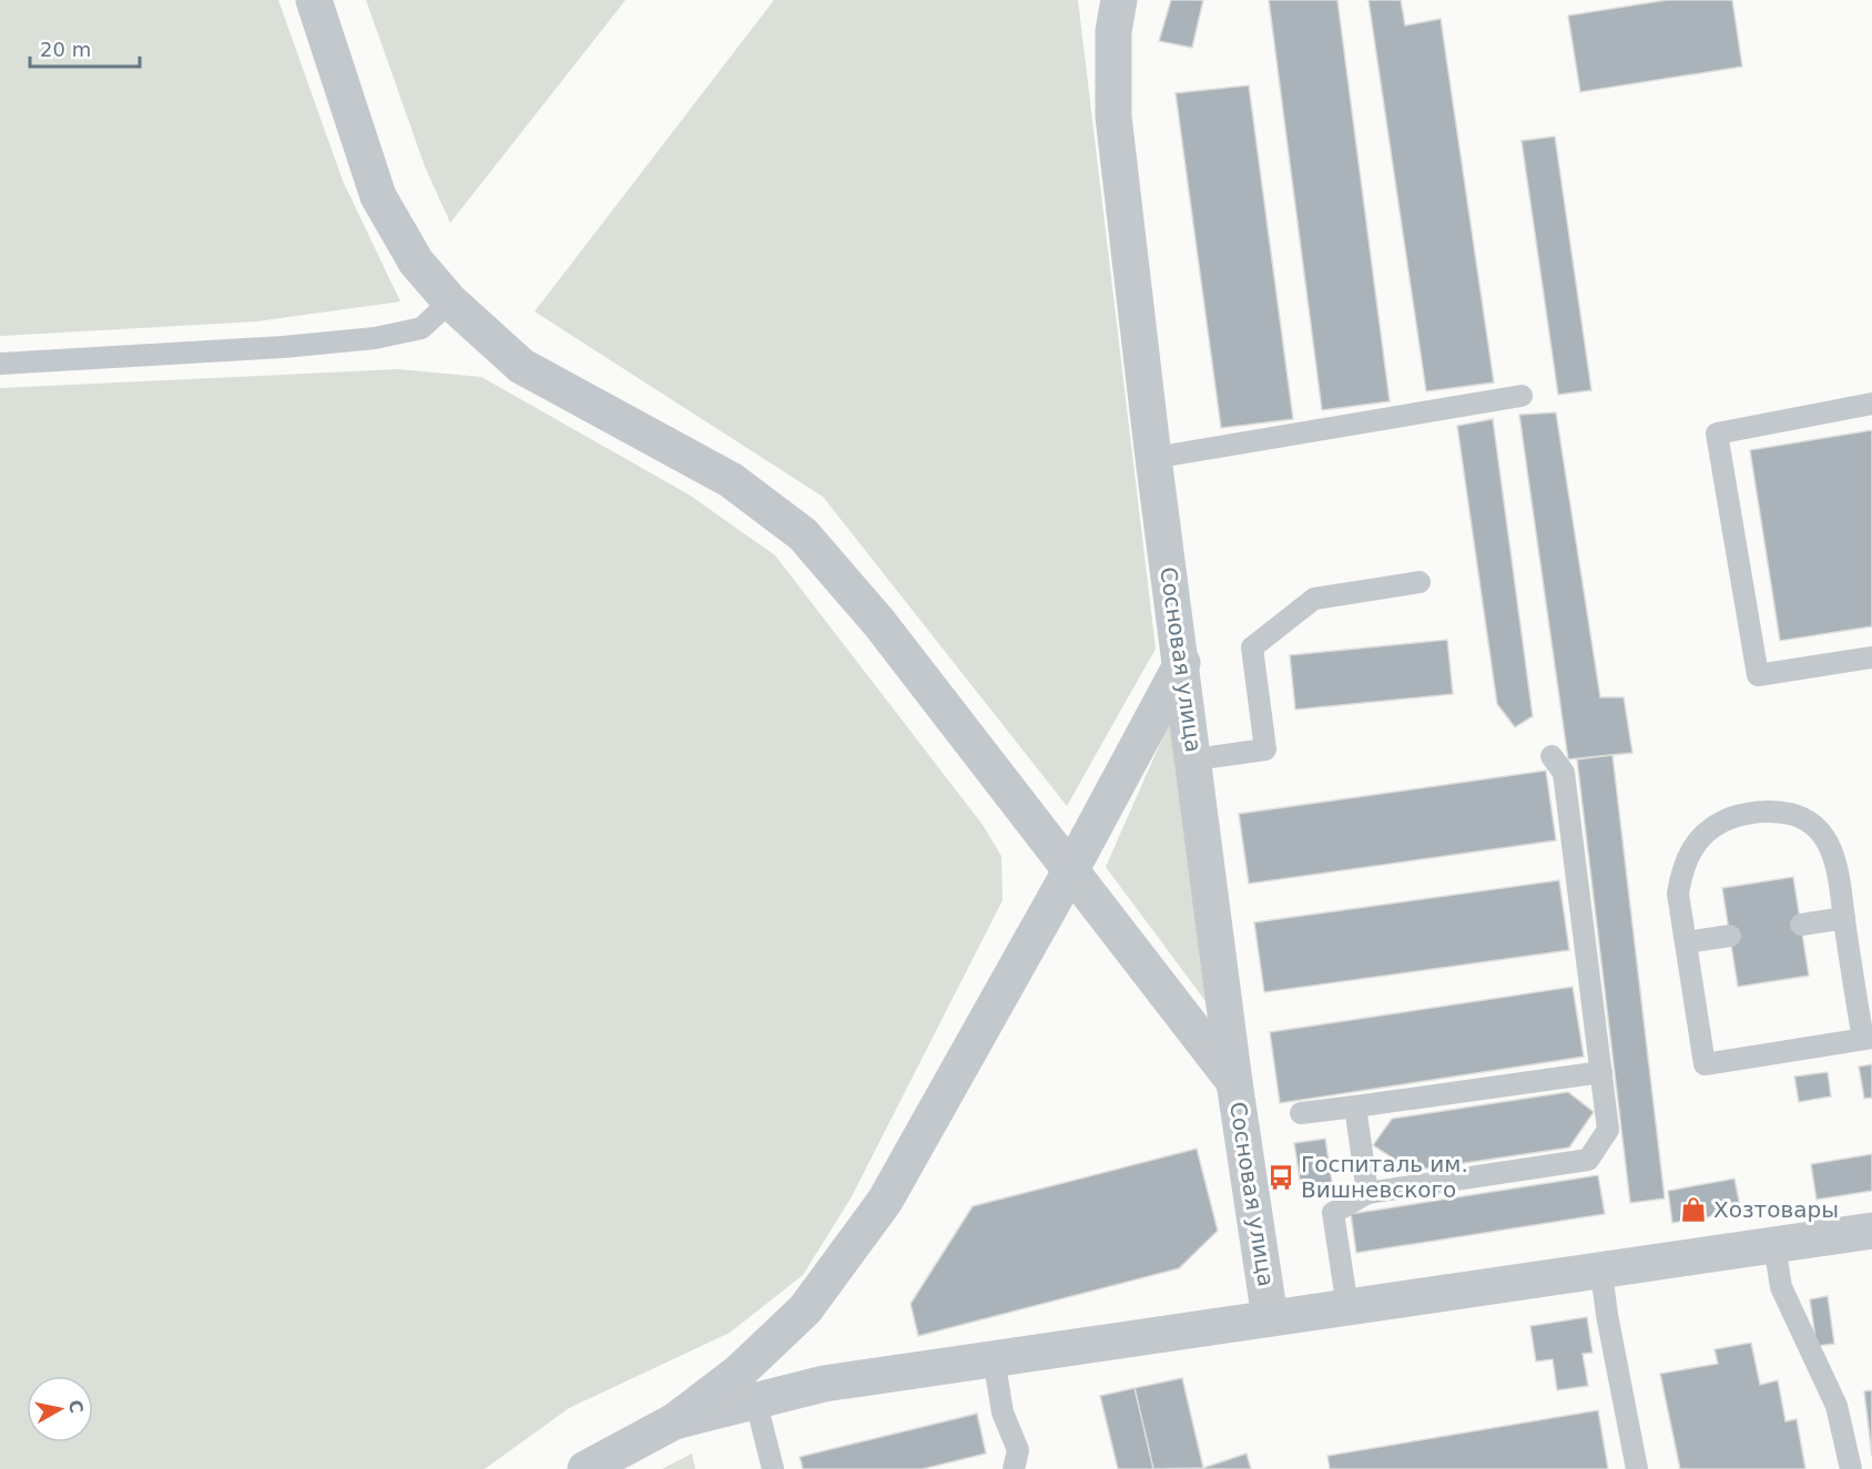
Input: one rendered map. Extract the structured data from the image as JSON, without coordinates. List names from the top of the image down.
{
  "streets": {
    "street": ["Сосновая улица"]
  },
  "places": {
    "bus stop": ["Госпиталь им. Вишневского"],
    "shop": ["Хозтовары"]
  },
  "scale_bar": "20 m",
  "north": "right"
}
